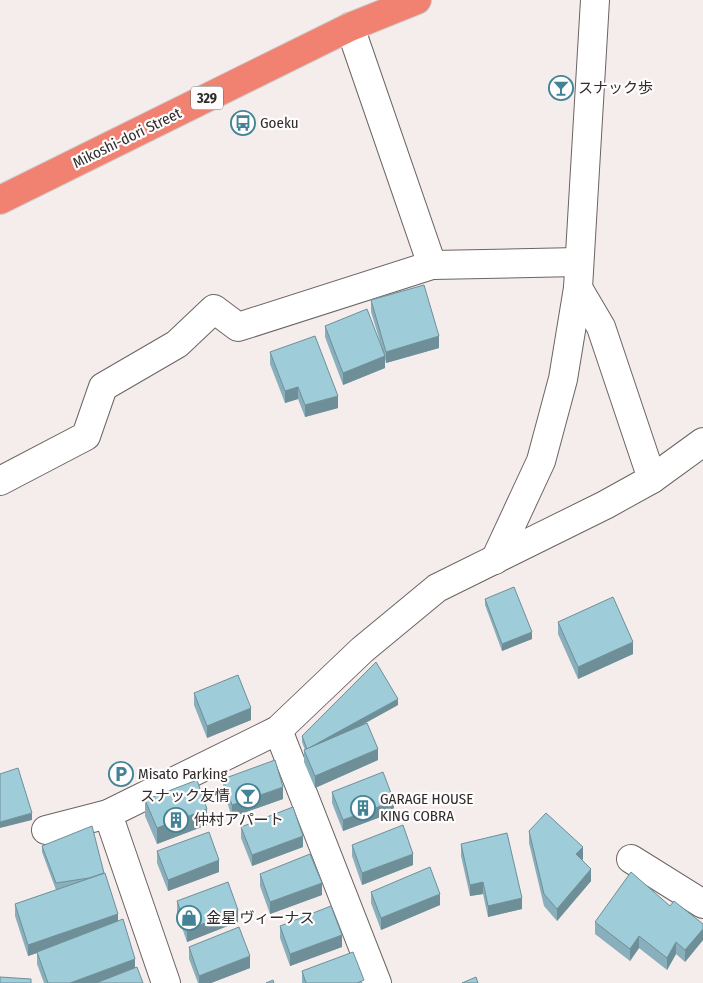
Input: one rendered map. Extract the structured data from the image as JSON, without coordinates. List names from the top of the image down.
{
  "streets": {
    "highway": ["329", "Mikoshi-dori Street"]
  },
  "places": {
    "bar": ["スナック歩", "スナック友情"],
    "bus stop": ["Goeku"],
    "parking": ["Misato Parking"],
    "building": ["GARAGE HOUSE KING COBRA", "仲村アパート"],
    "shop": ["金星 ヴィーナス"]
  }
}
